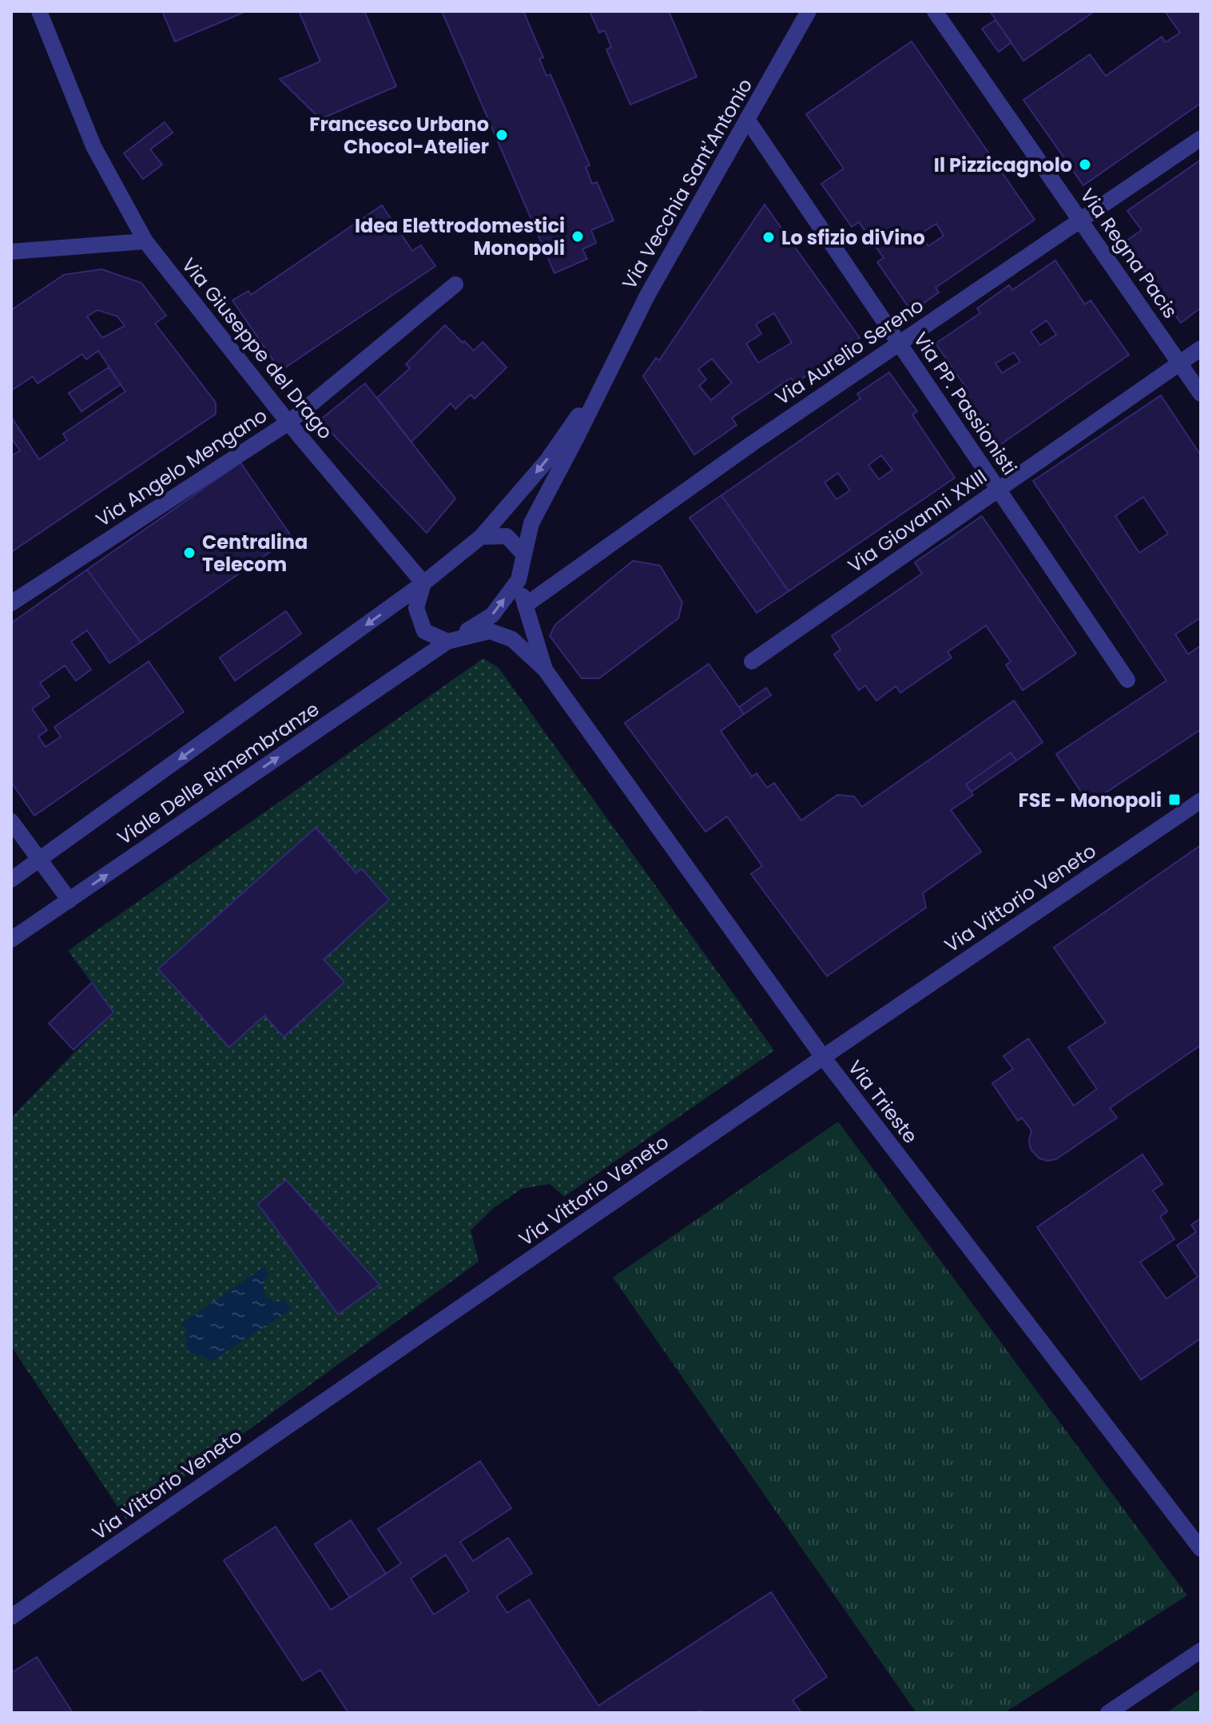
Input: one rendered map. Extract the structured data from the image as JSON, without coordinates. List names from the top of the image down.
{
  "streets": {
    "street": [
      "Via Vecchia Sant'Antonio",
      "Via Regna Pacis",
      "Via Giuseppe del Drago",
      "Via Aurelio Sereno",
      "Via PP. Passionisti",
      "Via Angelo Mengano",
      "Via Giovanni XXIII",
      "Viale Delle Rimembranze",
      "Via Vittorio Veneto",
      "Via Trieste"
    ]
  },
  "crossings": [
    ["Via Vecchia Sant'Antonio", "Via PP. Passionisti"],
    ["Via Vecchia Sant'Antonio", "Viale Delle Rimembranze"],
    ["Via Regna Pacis", "Via Aurelio Sereno"],
    ["Via Regna Pacis", "Via Giovanni XXIII"],
    ["Via Giuseppe del Drago", "Via Angelo Mengano"],
    ["Via Giuseppe del Drago", "Viale Delle Rimembranze"],
    ["Via Aurelio Sereno", "Via PP. Passionisti"],
    ["Via PP. Passionisti", "Via Giovanni XXIII"],
    ["Via Vittorio Veneto", "Via Trieste"]
  ],
  "places": {
    "other": [
      "Francesco Urbano Chocol-Atelier",
      "Il Pizzicagnolo",
      "Idea Elettrodomestici Monopoli",
      "Lo sfizio diVino",
      "Centralina Telecom"
    ],
    "transit": ["FSE - Monopoli"]
  }
}
